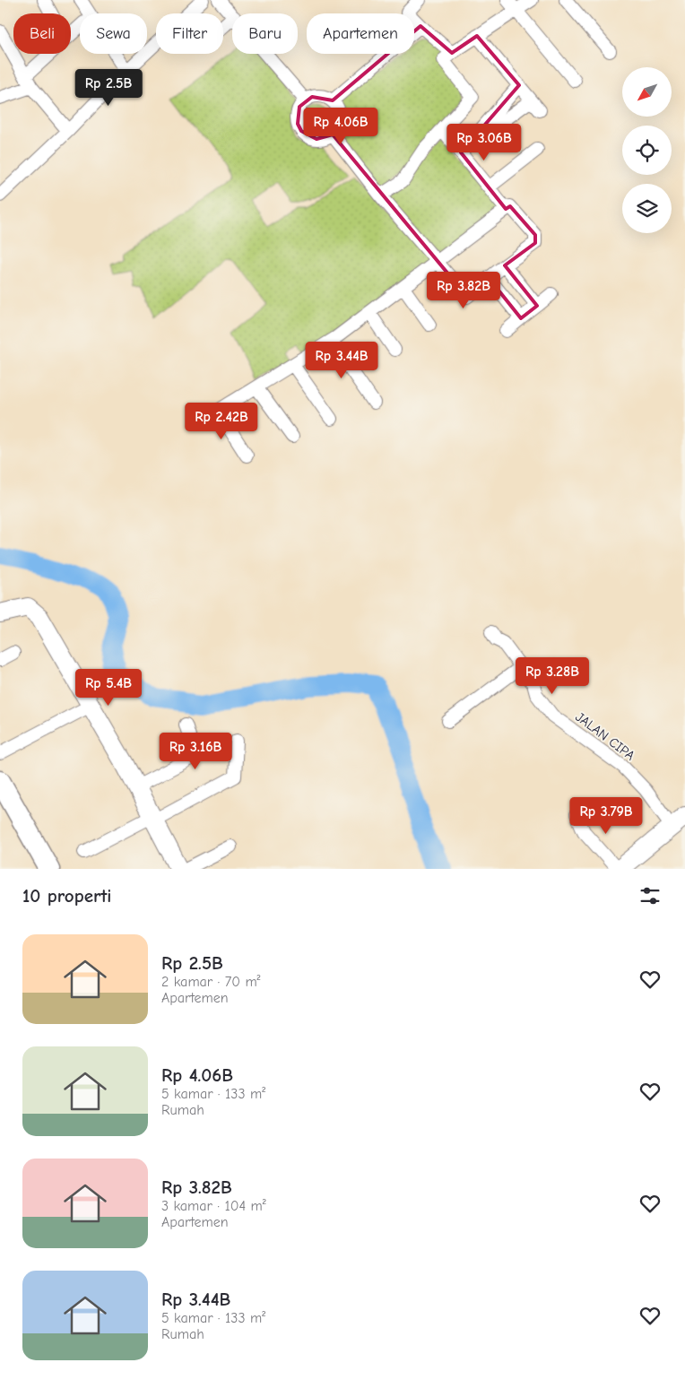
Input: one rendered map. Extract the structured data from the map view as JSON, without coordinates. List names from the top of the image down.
{
  "streets": {
    "street": ["JALAN CIPA"]
  },
  "north": "bottom left",
  "page": {
    "chip": [
      "Beli",
      "Sewa",
      "Filter",
      "Baru",
      "Apartemen"
    ],
    "price": [
      "Rp 2.5B",
      "Rp 4.06B",
      "Rp 3.06B",
      "Rp 3.82B",
      "Rp 3.44B",
      "Rp 2.42B",
      "Rp 3.28B",
      "Rp 5.4B",
      "Rp 3.16B",
      "Rp 3.79B"
    ],
    "heading": "10 properti",
    "list": [
      {
        "name": "Rp 2.5B",
        "note": "2 kamar · 70 m² · Apartemen"
      },
      {
        "name": "Rp 4.06B",
        "note": "5 kamar · 133 m² · Rumah"
      },
      {
        "name": "Rp 3.82B",
        "note": "3 kamar · 104 m² · Apartemen"
      },
      {
        "name": "Rp 3.44B",
        "note": "5 kamar · 133 m² · Rumah"
      }
    ]
  }
}
